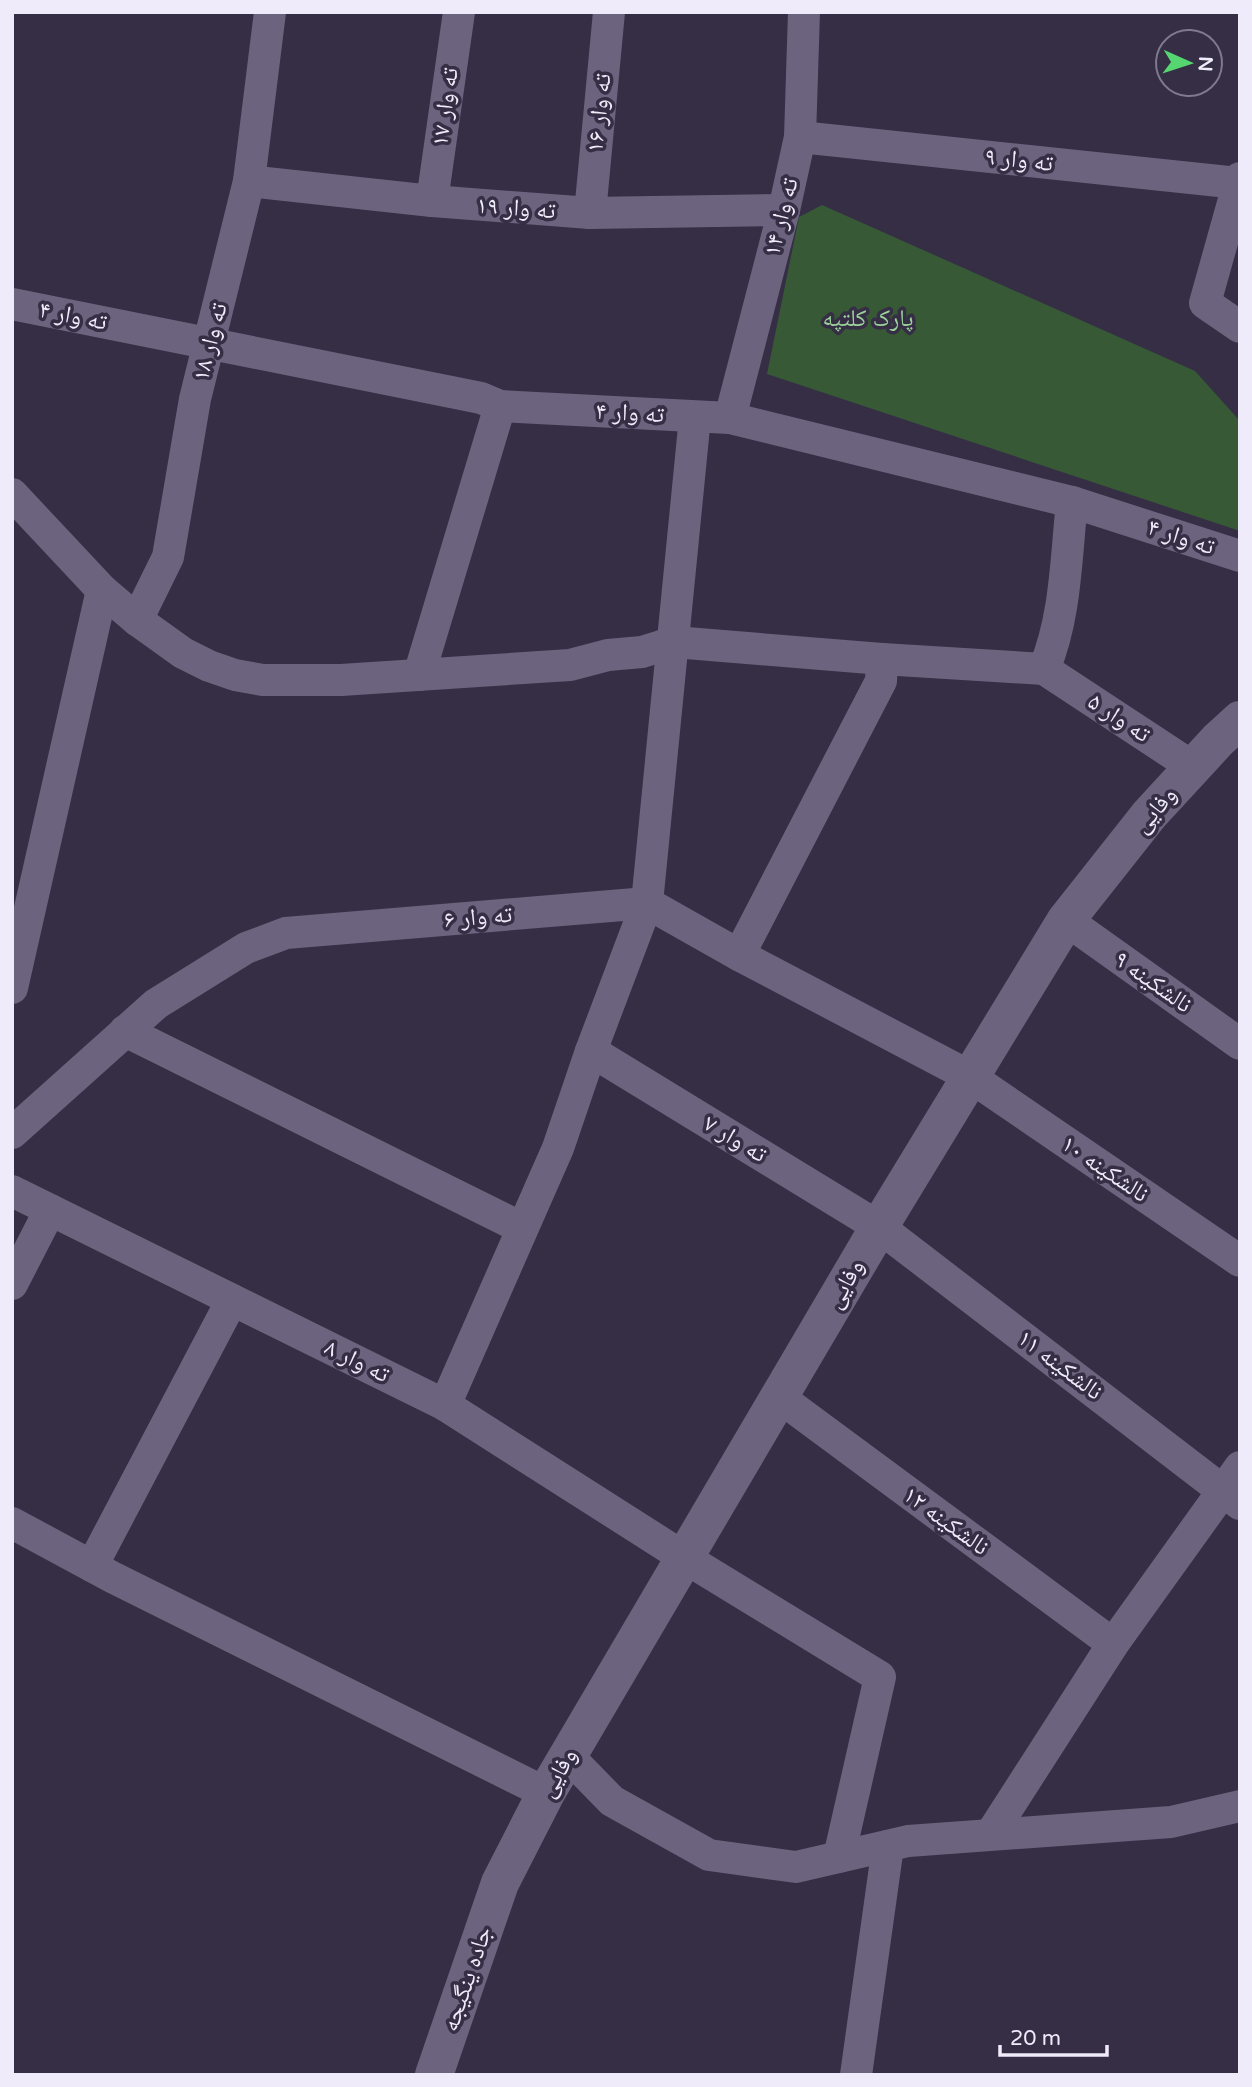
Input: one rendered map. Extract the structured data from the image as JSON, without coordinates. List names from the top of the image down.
{
  "streets": {
    "street": [
      "ته وار ۱۷",
      "ته وار ۱۶",
      "ته وار ۹",
      "ته وار ۱۹",
      "ته وار ۱۴",
      "ته وار ۴",
      "ته وار ۱۸",
      "ته وار ۵",
      "وفایی",
      "ته وار ۶",
      "نالشکینه ۹",
      "ته وار ۷",
      "نالشکینه ۱۰",
      "ته وار ۸",
      "نالشکینه ۱۱",
      "نالشکینه ۱۲",
      "جاده ینگیجه"
    ]
  },
  "crossings": [
    ["ته وار ۱۷", "ته وار ۱۹"],
    ["ته وار ۱۶", "ته وار ۱۹"],
    ["ته وار ۹", "ته وار ۱۴"],
    ["ته وار ۱۹", "ته وار ۱۴"],
    ["ته وار ۱۹", "ته وار ۱۸"],
    ["ته وار ۱۴", "ته وار ۴"],
    ["ته وار ۴", "ته وار ۱۸"],
    ["ته وار ۵", "وفایی"],
    ["وفایی", "نالشکینه ۹"],
    ["وفایی", "ته وار ۷"],
    ["وفایی", "نالشکینه ۱۰"],
    ["وفایی", "ته وار ۸"],
    ["وفایی", "نالشکینه ۱۱"],
    ["وفایی", "نالشکینه ۱۲"],
    ["وفایی", "جاده ینگیجه"],
    ["ته وار ۷", "نالشکینه ۱۱"]
  ],
  "parks": ["پارک کلتپه"],
  "scale_bar": "20 m",
  "north": "right"
}
